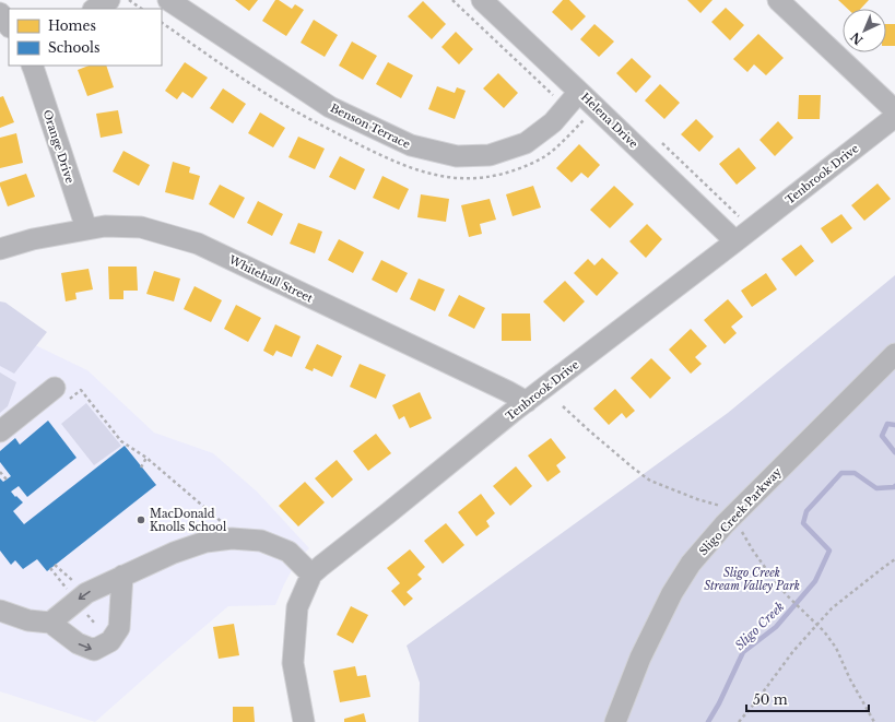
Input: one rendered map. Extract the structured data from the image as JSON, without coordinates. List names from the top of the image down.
{
  "streets": {
    "street": [
      "Helena Drive",
      "Benson Terrace",
      "Orange Drive",
      "Tenbrook Drive",
      "Whitehall Street",
      "Sligo Creek Parkway"
    ]
  },
  "crossings": [
    ["Helena Drive", "Benson Terrace"],
    ["Helena Drive", "Tenbrook Drive"],
    ["Orange Drive", "Whitehall Street"],
    ["Tenbrook Drive", "Whitehall Street"]
  ],
  "water": ["Sligo Creek"],
  "parks": ["Sligo Creek Stream Valley Park"],
  "places": ["MacDonald Knolls School"],
  "legend": ["Homes", "Schools"],
  "scale_bar": "50 m",
  "north": "bottom left"
}
